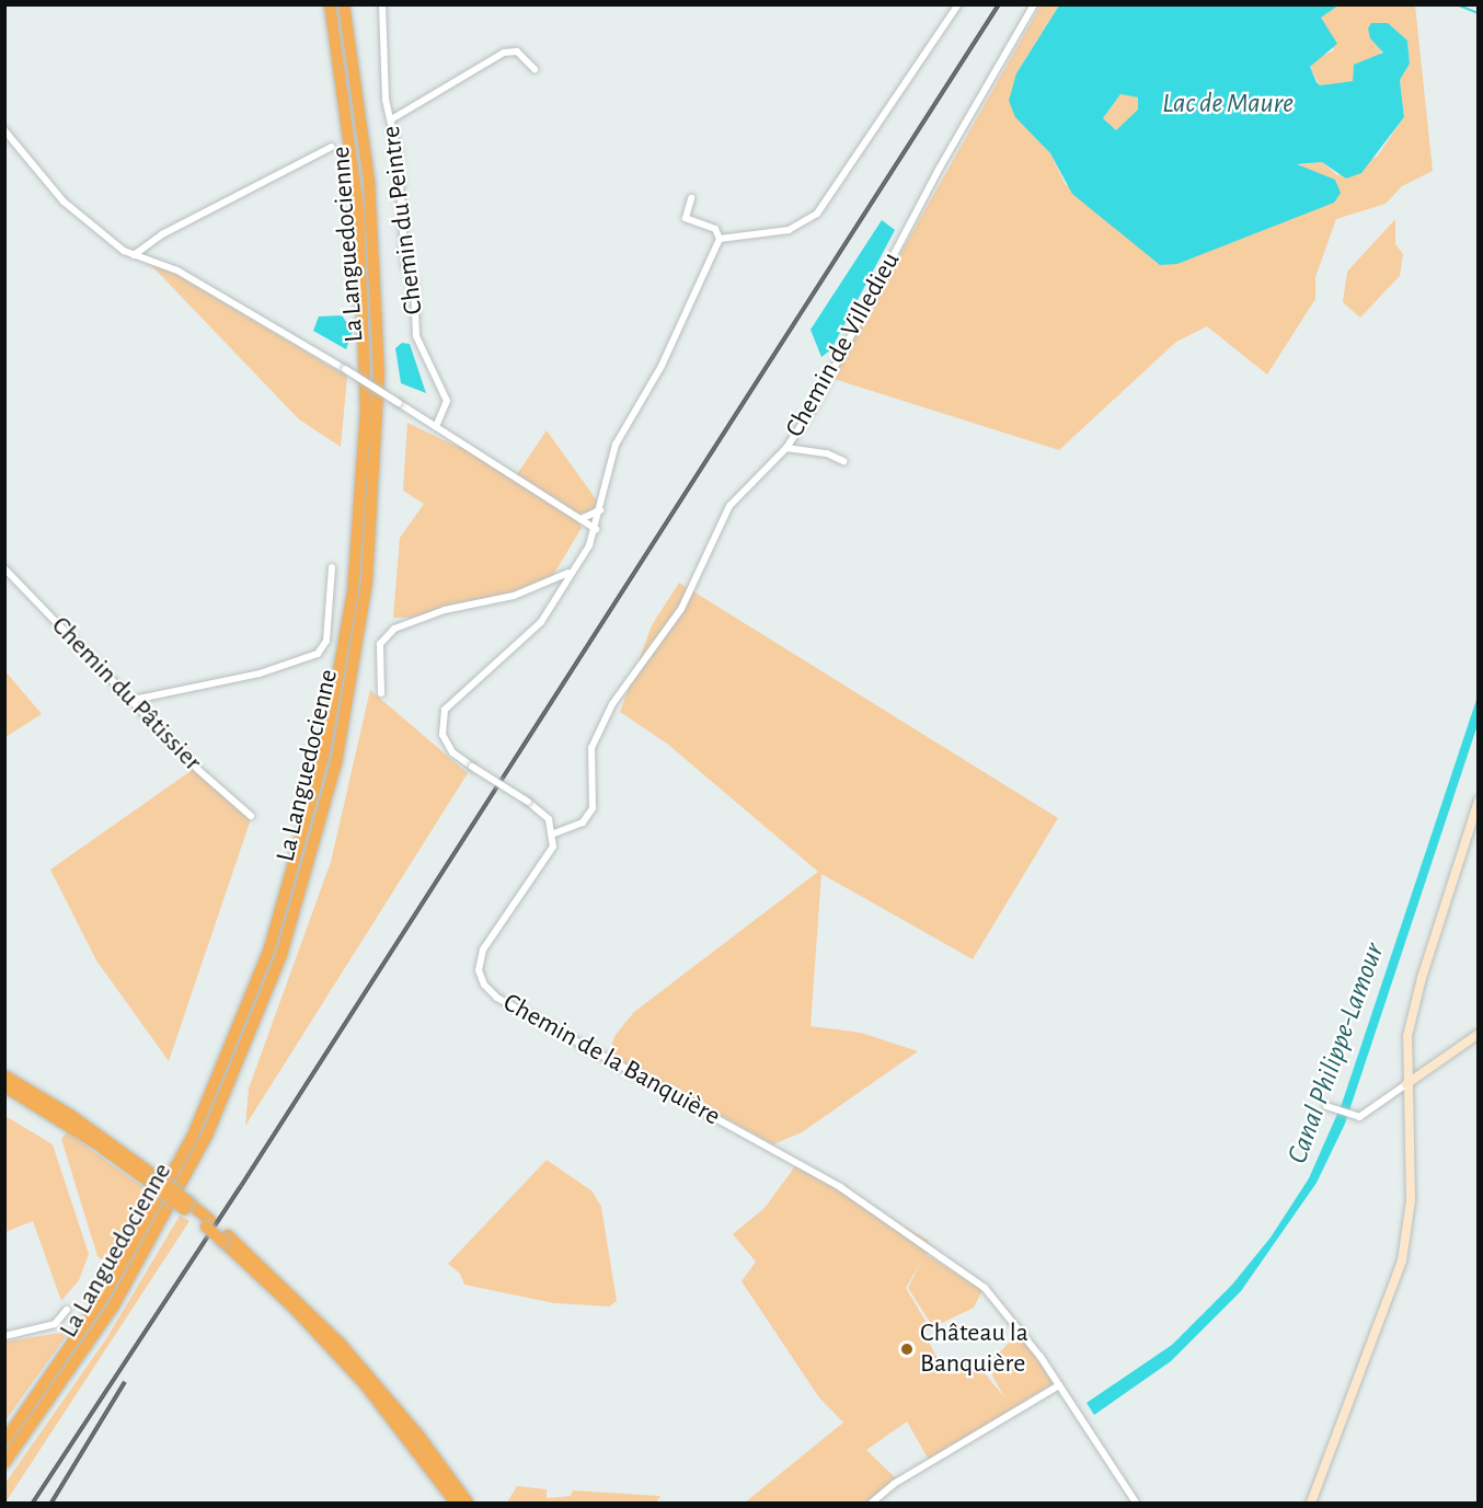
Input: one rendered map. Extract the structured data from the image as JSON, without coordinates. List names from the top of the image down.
{
  "streets": {
    "highway": ["La Languedocienne"],
    "street": [
      "Chemin du Peintre",
      "Chemin de Villedieu",
      "Chemin du Pâtissier",
      "Chemin de la Banquière"
    ]
  },
  "crossings": [
    ["Chemin de Villedieu", "Chemin de la Banquière"]
  ],
  "water": ["Lac de Maure", "Canal Philippe-Lamour"],
  "places": ["Château la Banquière"]
}
